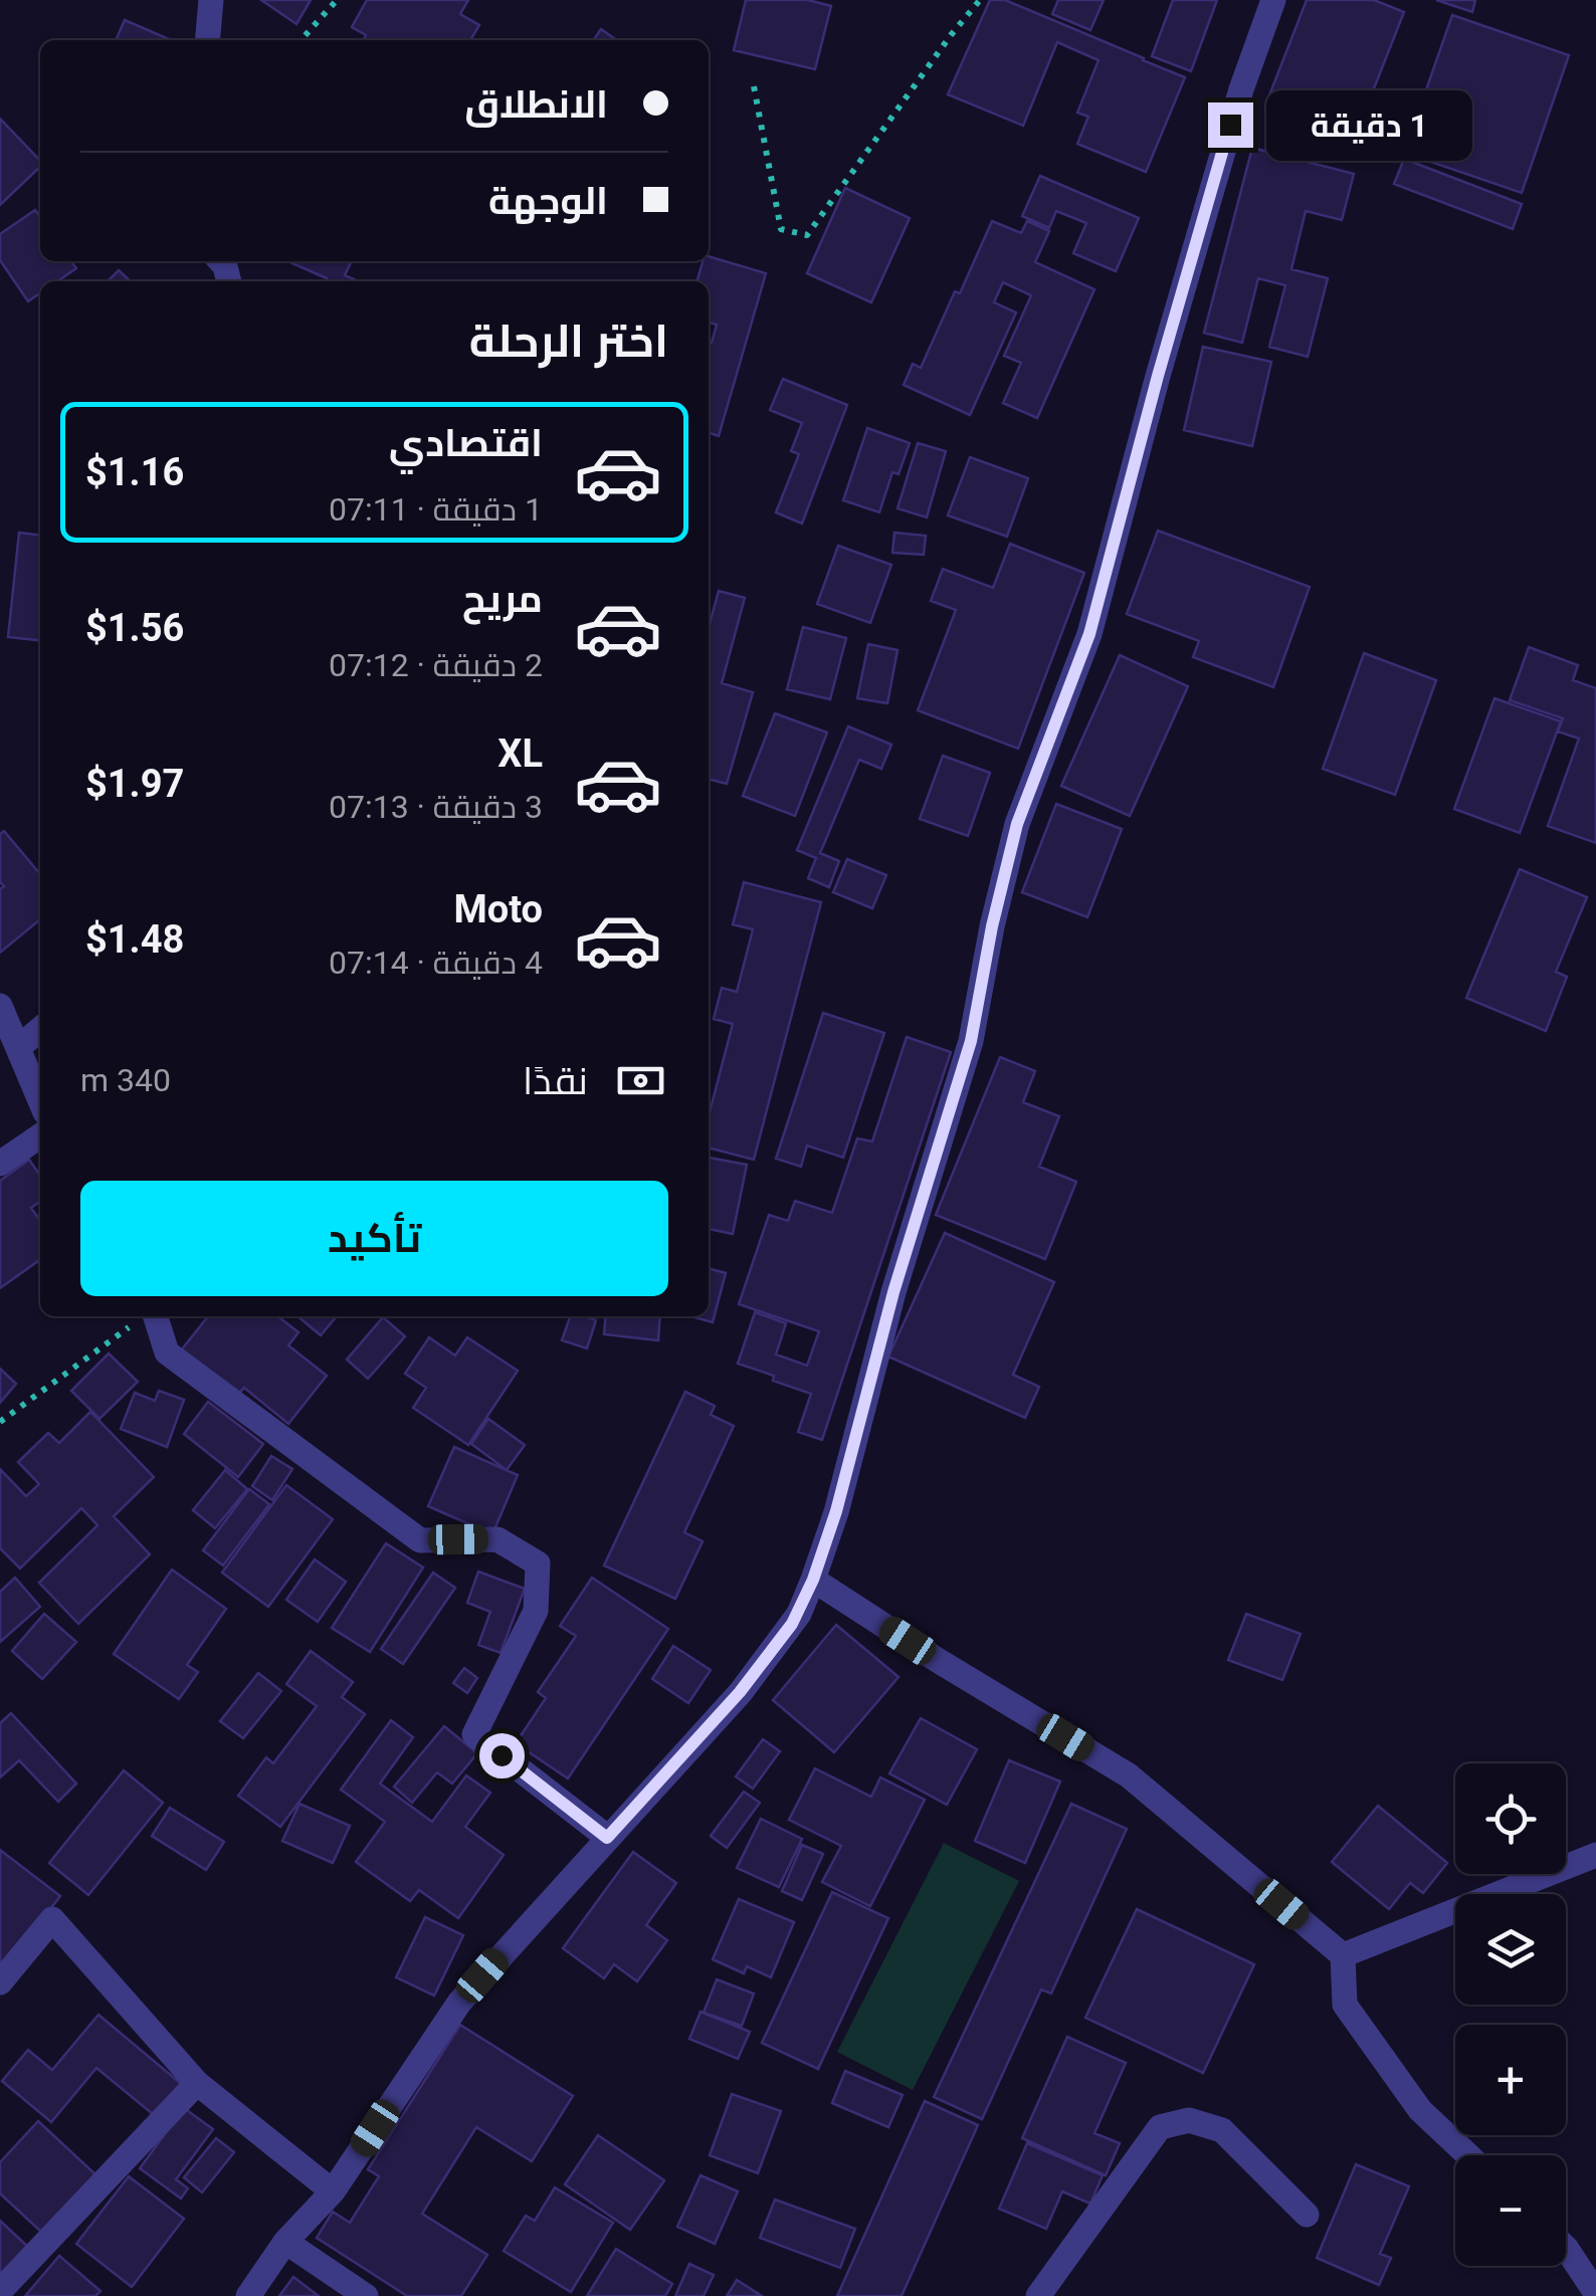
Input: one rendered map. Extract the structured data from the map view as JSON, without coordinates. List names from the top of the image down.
{
  "page": {
    "banner": ["الانطلاق", "الوجهة"],
    "bubble": "1 دقيقة",
    "heading": "اختر الرحلة",
    "list": [
      {
        "name": "اقتصادي",
        "note": "1 دقيقة · 07:11",
        "value": "$1.16"
      },
      {
        "name": "مريح",
        "note": "2 دقيقة · 07:12",
        "value": "$1.56"
      },
      {
        "name": "XL",
        "note": "3 دقيقة · 07:13",
        "value": "$1.97"
      },
      {
        "name": "Moto",
        "note": "4 دقيقة · 07:14",
        "value": "$1.48"
      }
    ],
    "pay": ["نقدًا", "340 m"],
    "buttons": "تأكيد",
    "map_buttons": ["+", "−"]
  }
}
